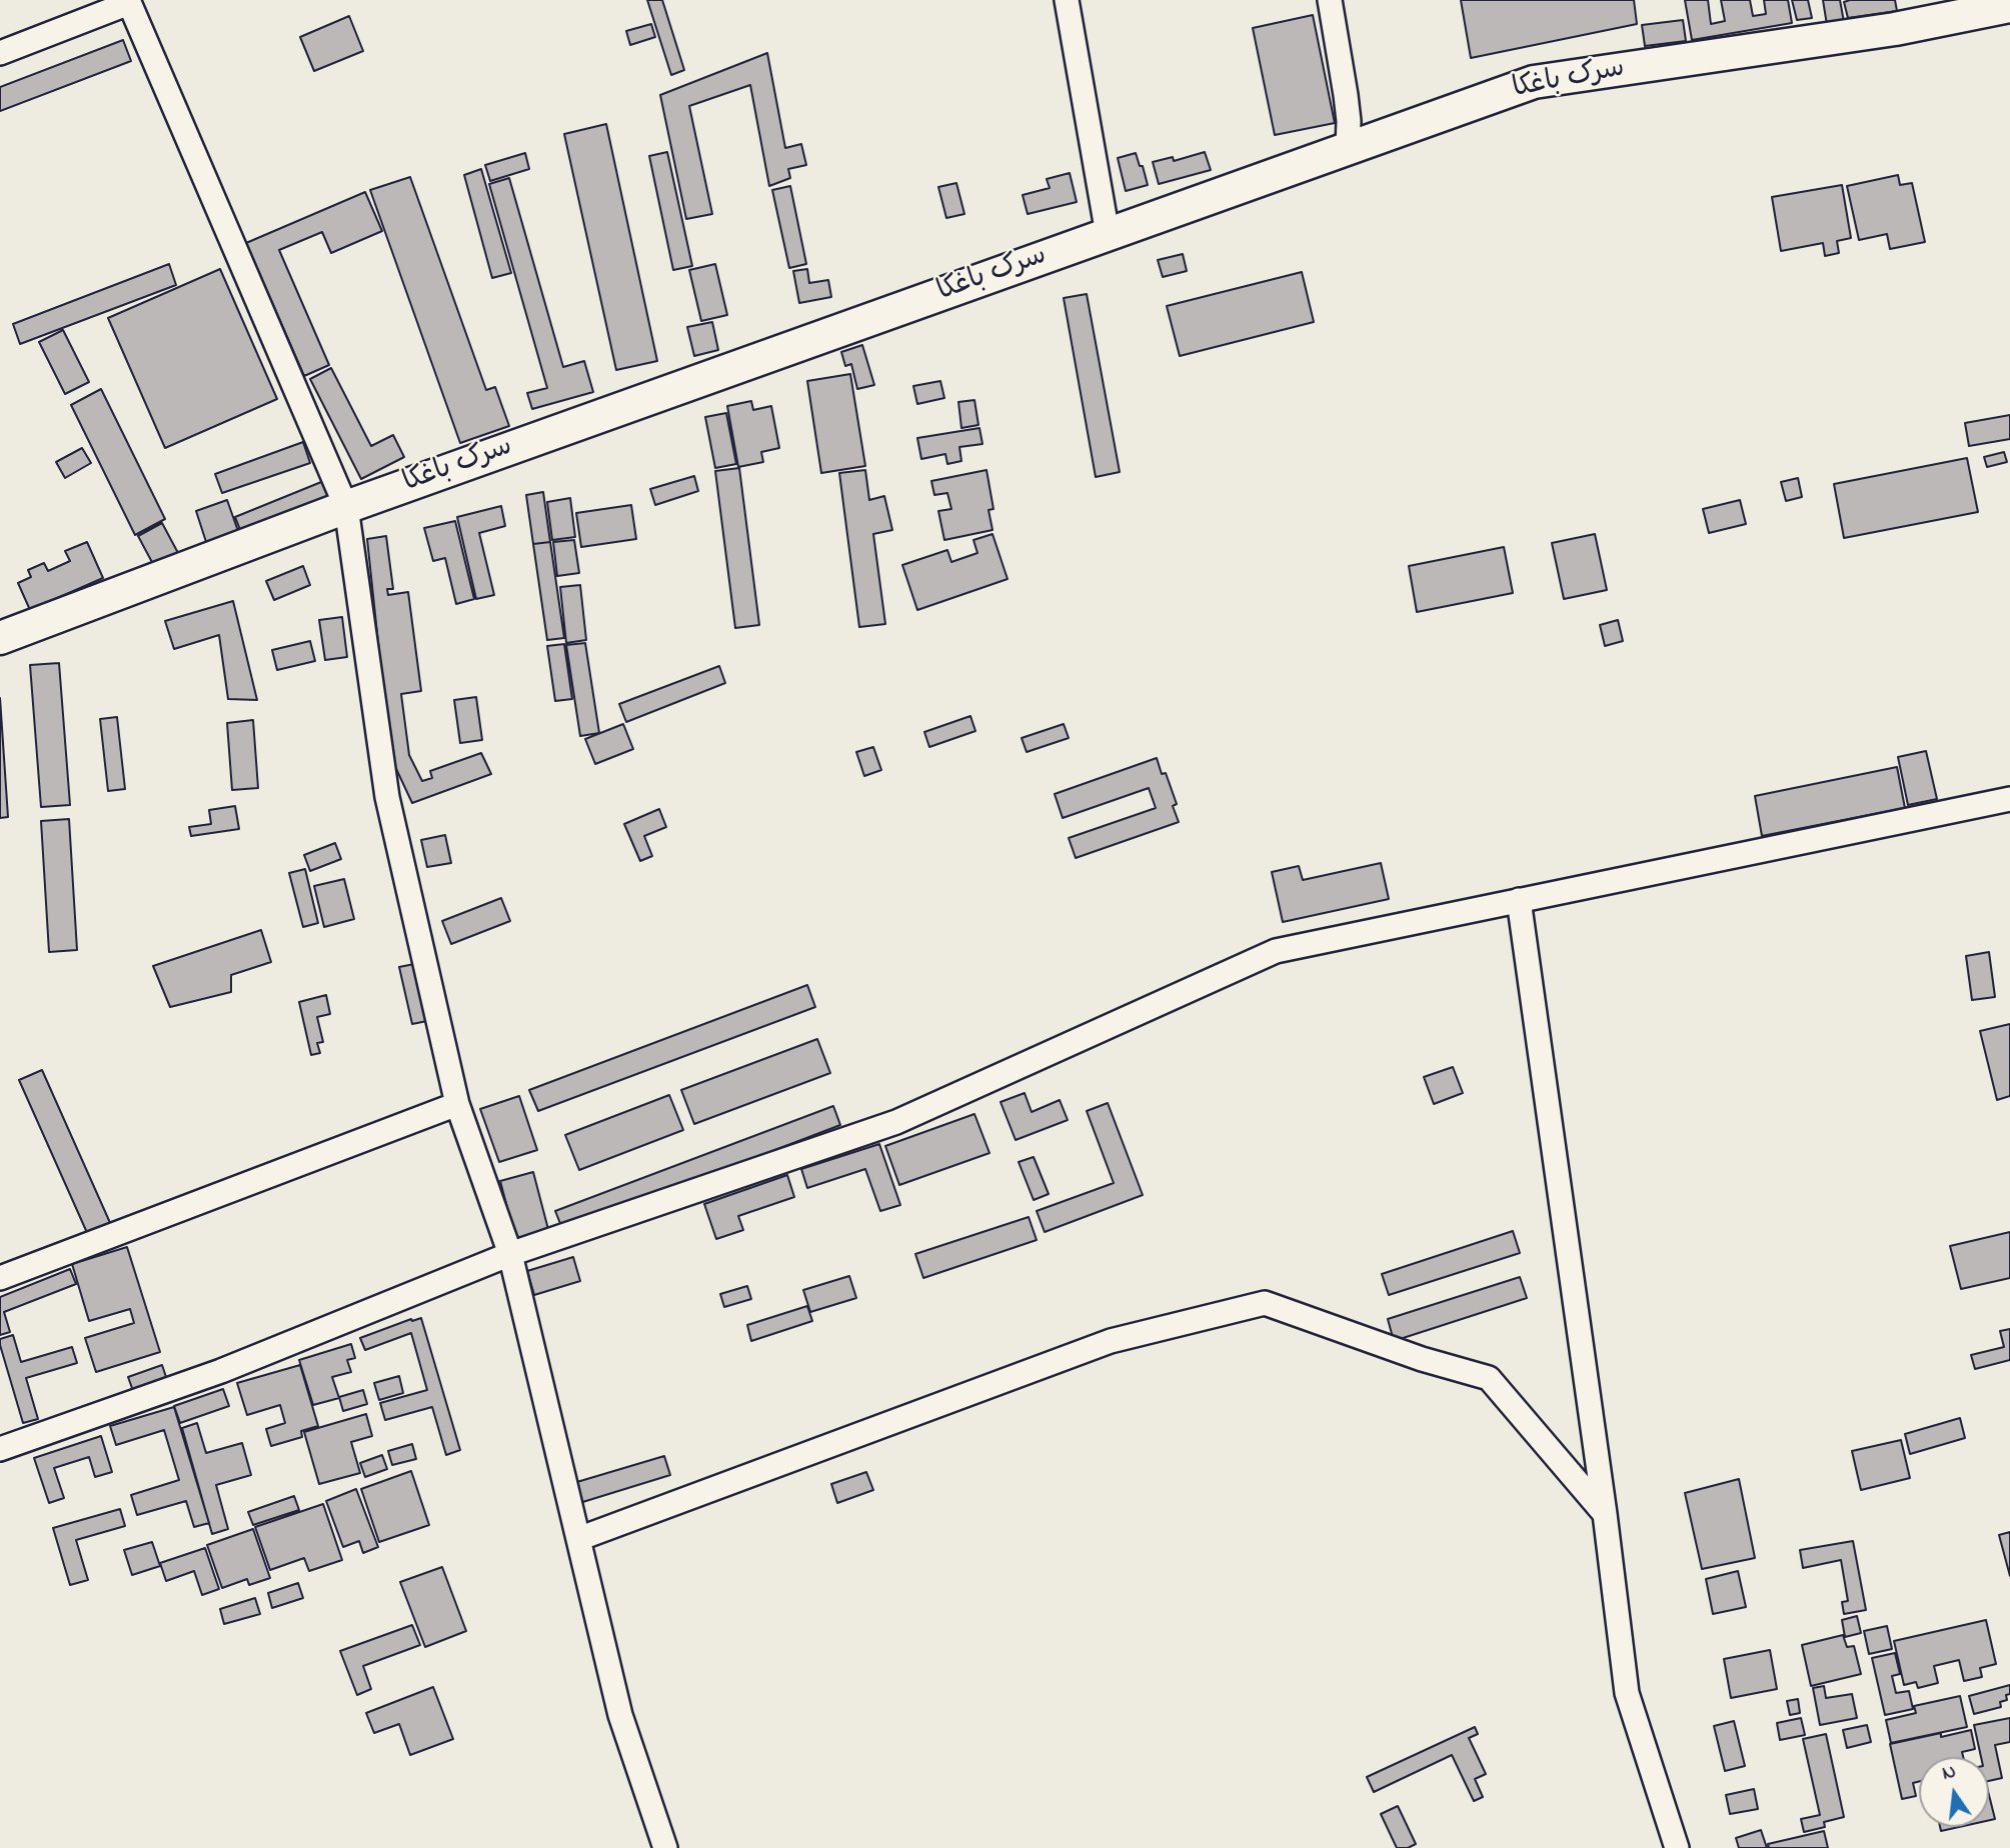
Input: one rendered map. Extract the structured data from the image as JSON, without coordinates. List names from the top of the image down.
{
  "streets": {
    "street": ["سرک باغکا"]
  },
  "north": "top"
}
